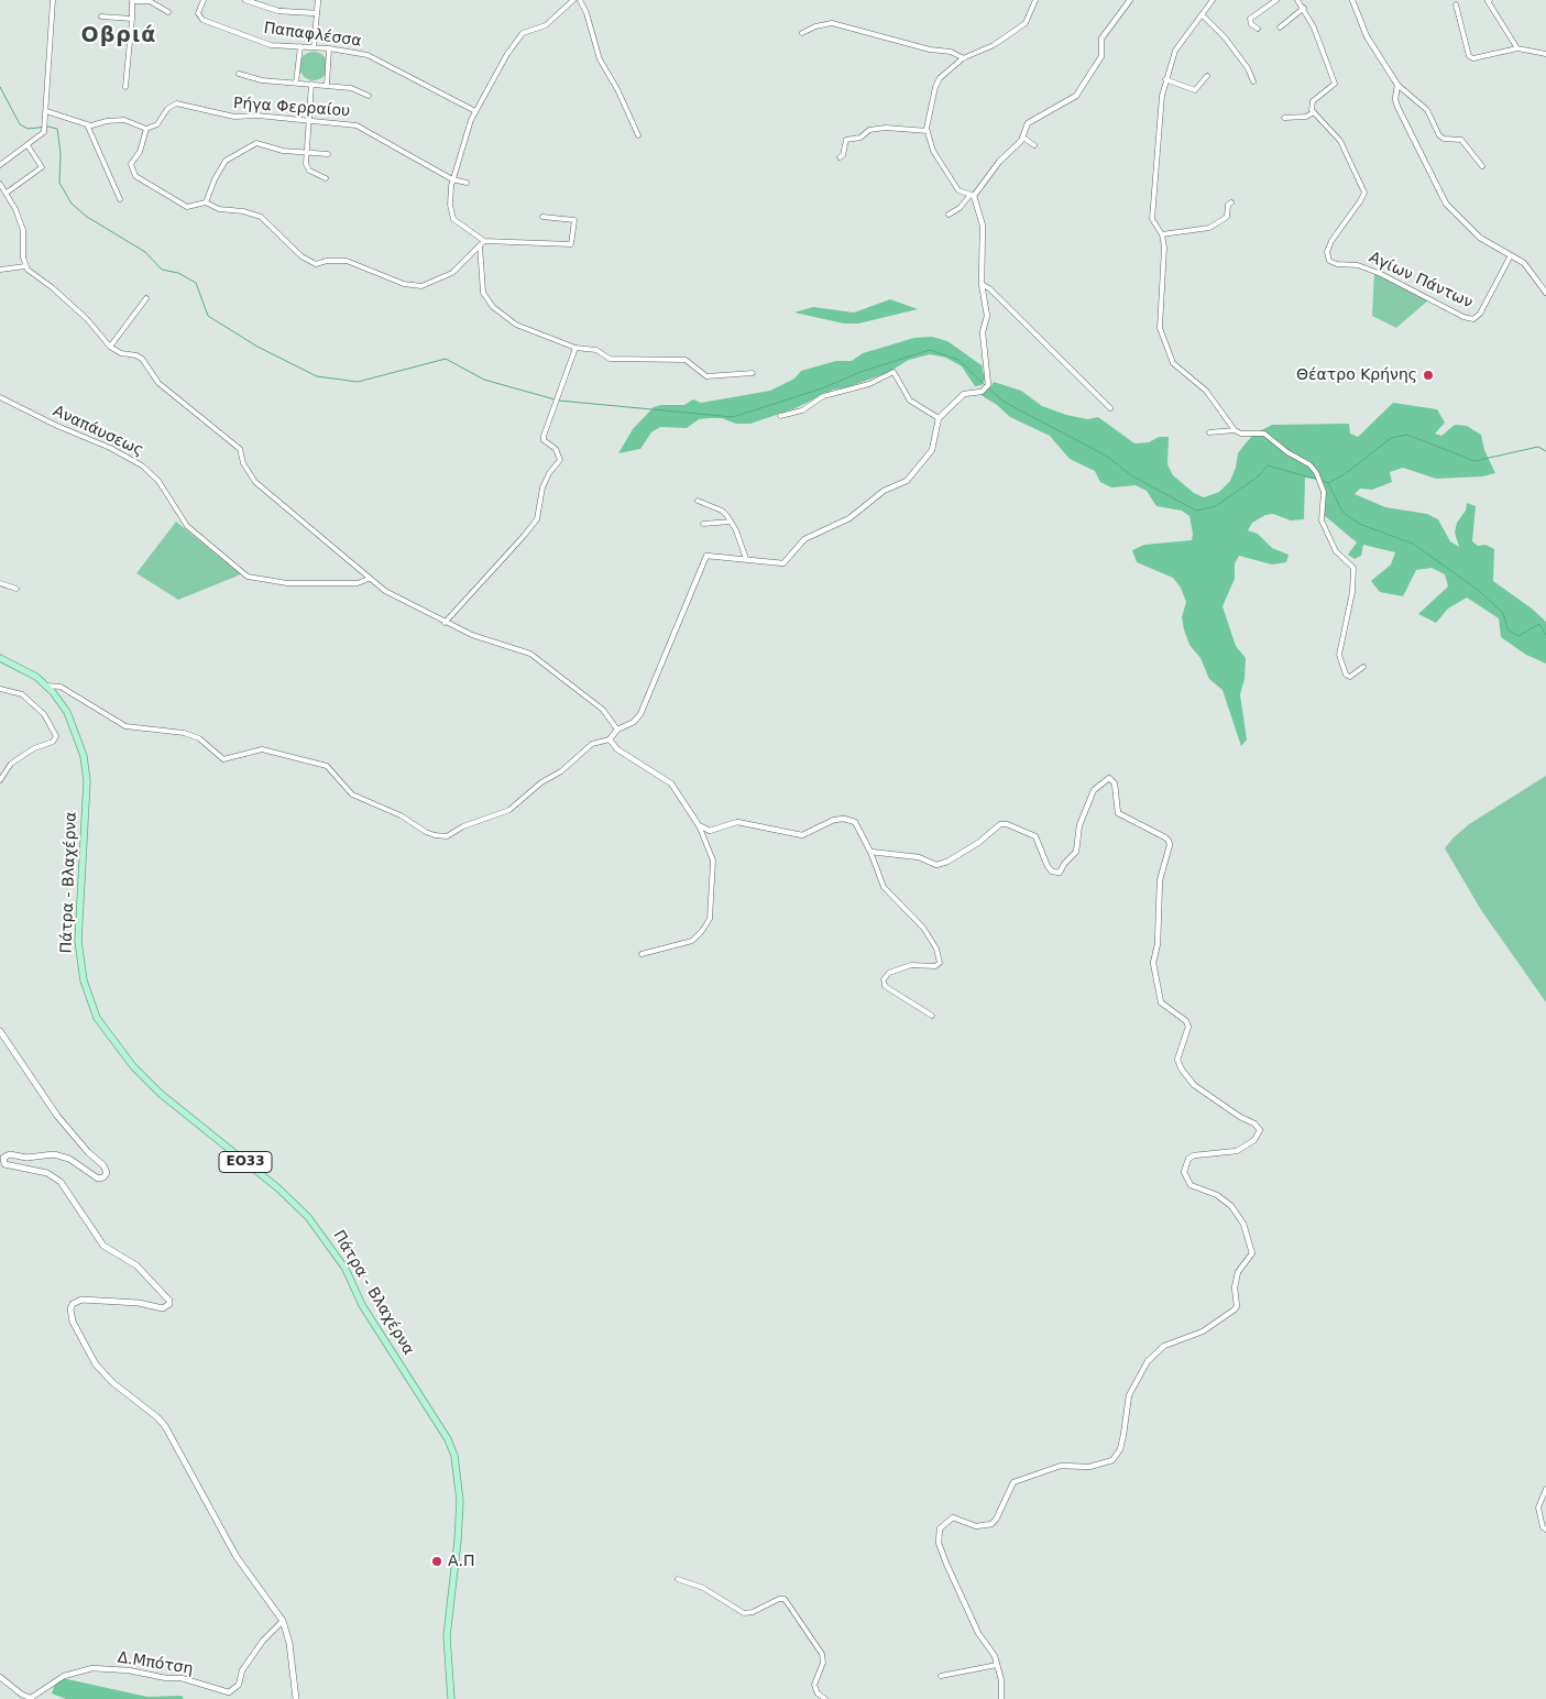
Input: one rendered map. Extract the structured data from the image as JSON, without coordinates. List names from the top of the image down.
{
  "streets": {
    "main road": ["Πάτρα - Βλαχέρνα", "ΕΟ33"],
    "street": [
      "Παπαφλέσσα",
      "Ρήγα Φερραίου",
      "Αγίων Πάντων",
      "Αναπάυσεως",
      "Δ.Μπότση"
    ]
  },
  "districts": ["Οβριά"],
  "places": ["Θέατρο Κρήνης", "Α.Π"]
}
